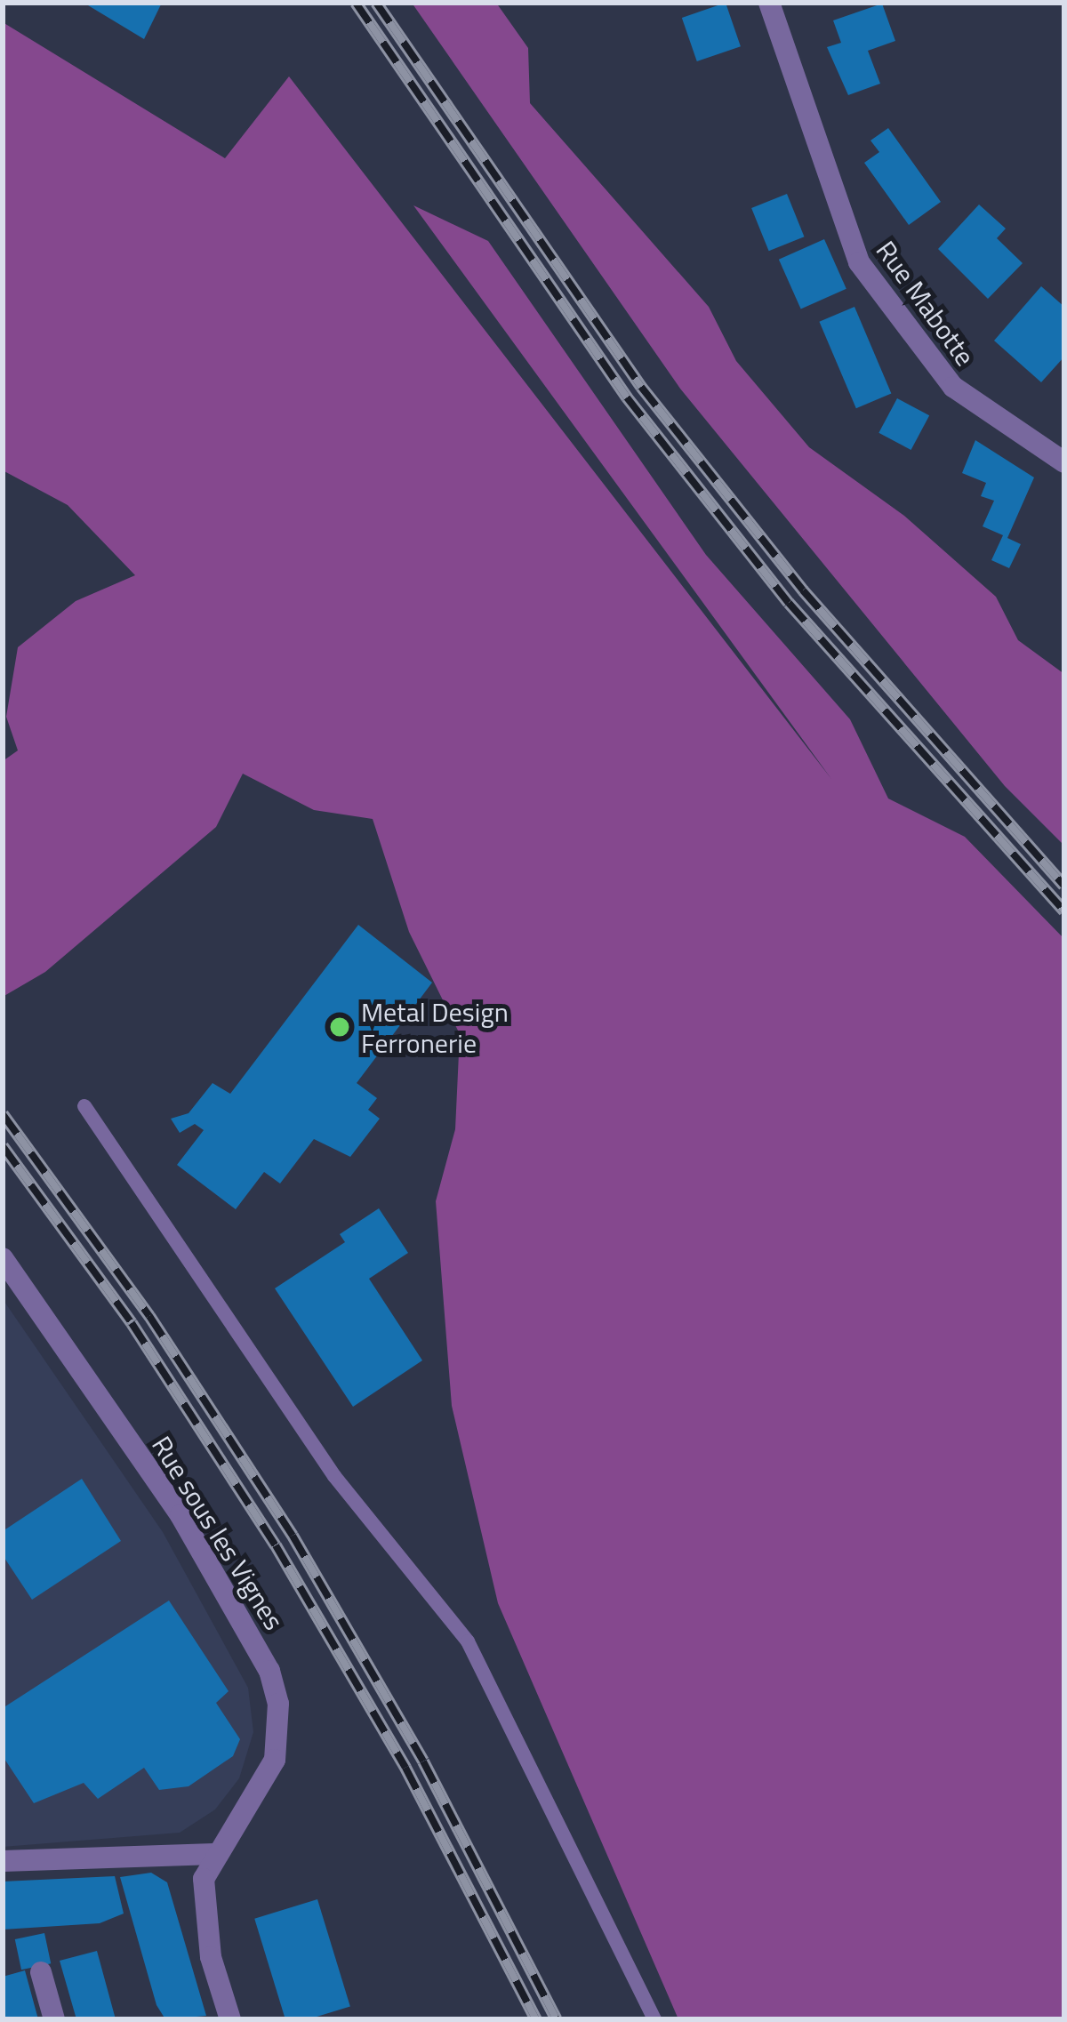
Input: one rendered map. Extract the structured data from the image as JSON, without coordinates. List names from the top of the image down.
{
  "streets": {
    "street": ["Rue Mabotte", "Rue sous les Vignes"]
  },
  "places": ["Metal Design Ferronerie"]
}
